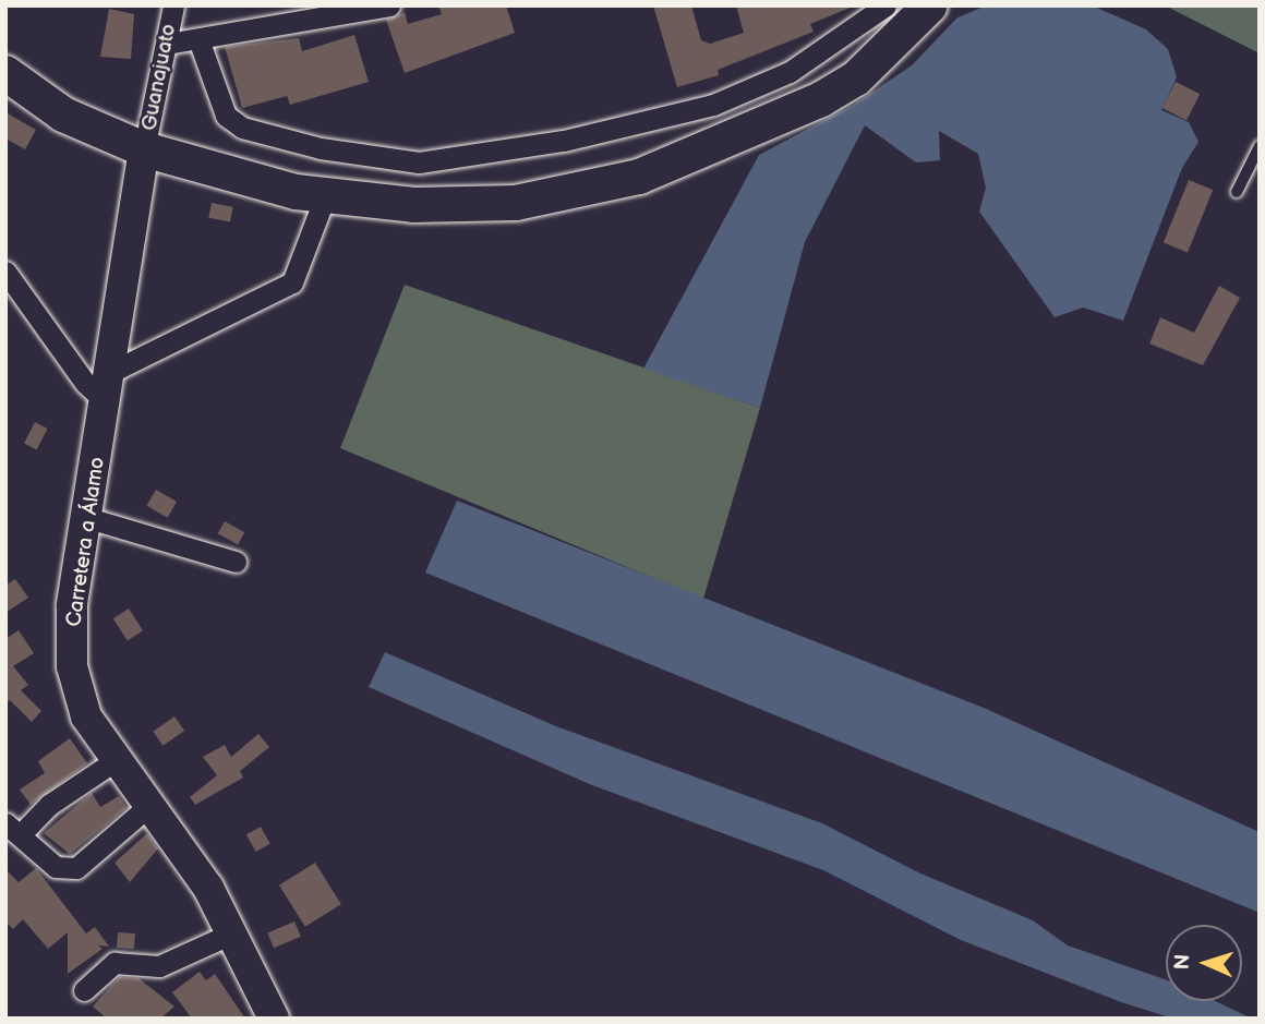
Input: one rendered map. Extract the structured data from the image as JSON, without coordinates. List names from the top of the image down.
{
  "streets": {
    "main road": ["Carretera a Álamo"],
    "street": ["Guanajuato"]
  },
  "crossings": [
    ["Guanajuato", "Carretera a Álamo"]
  ],
  "north": "left"
}
